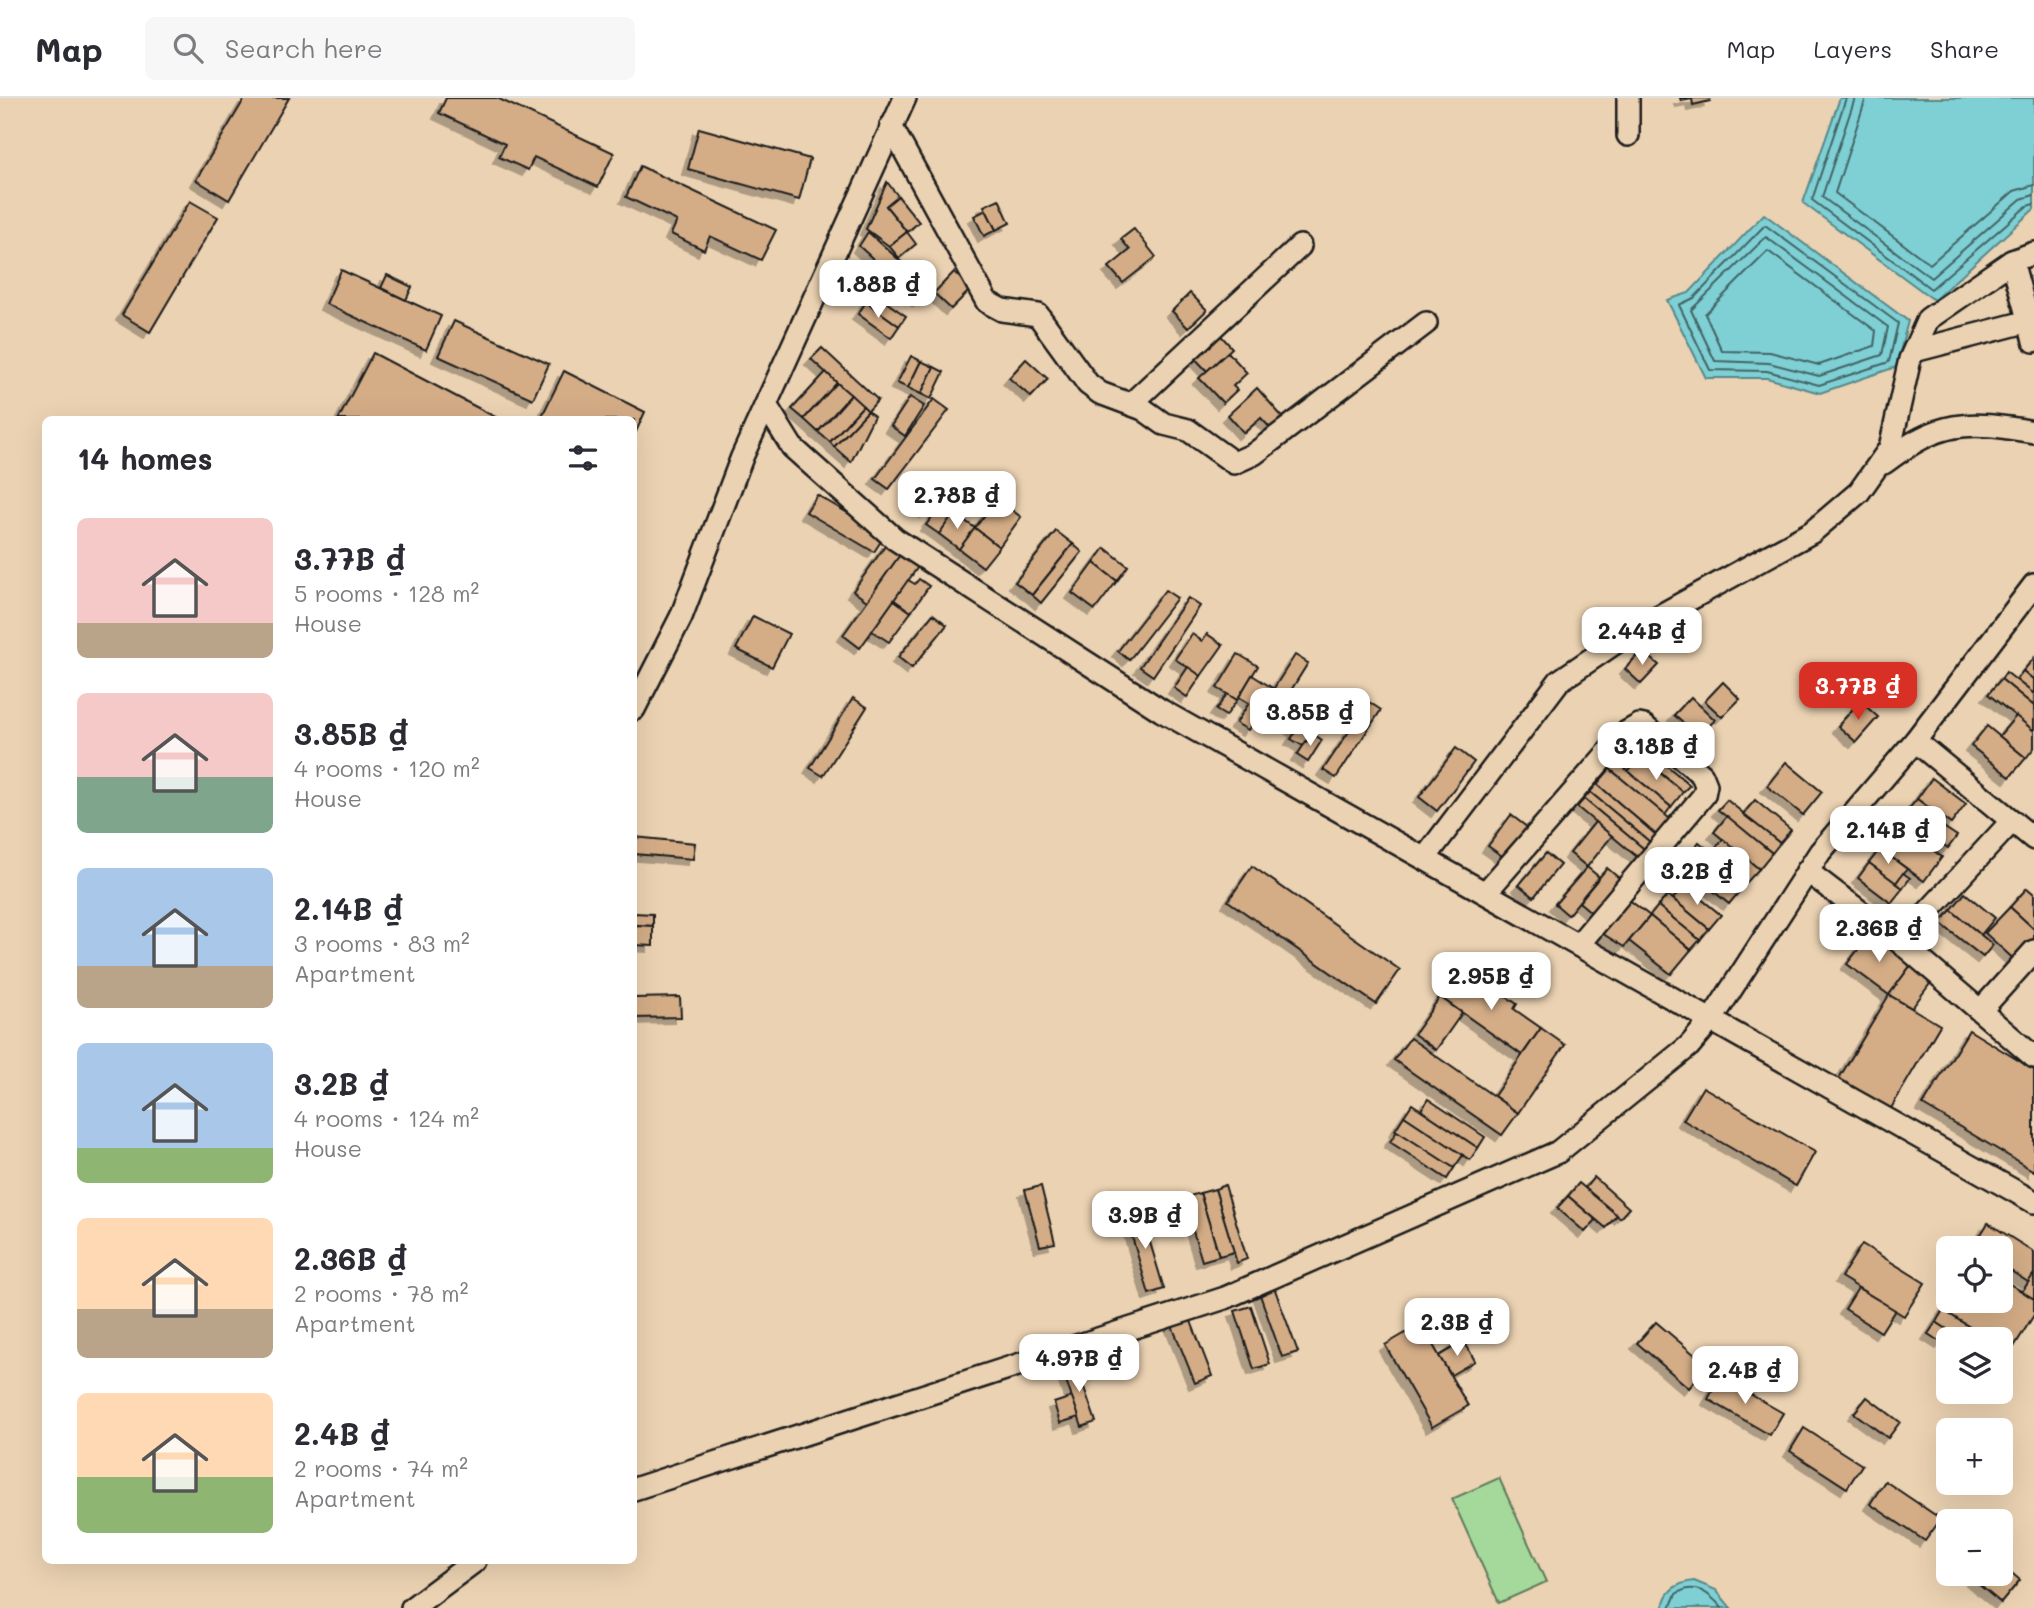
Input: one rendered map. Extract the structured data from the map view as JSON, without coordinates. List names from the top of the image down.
{
  "page": {
    "header": "Map",
    "search": "Search here",
    "nav": ["Map", "Layers", "Share"],
    "price": [
      "1.88B ₫",
      "2.78B ₫",
      "2.44B ₫",
      "3.77B ₫",
      "3.85B ₫",
      "3.18B ₫",
      "2.14B ₫",
      "3.2B ₫",
      "2.36B ₫",
      "2.95B ₫",
      "3.9B ₫",
      "2.3B ₫",
      "4.97B ₫",
      "2.4B ₫"
    ],
    "heading": "14 homes",
    "list": [
      {
        "name": "3.77B ₫",
        "note": "5 rooms · 128 m² · House"
      },
      {
        "name": "3.85B ₫",
        "note": "4 rooms · 120 m² · House"
      },
      {
        "name": "2.14B ₫",
        "note": "3 rooms · 83 m² · Apartment"
      },
      {
        "name": "3.2B ₫",
        "note": "4 rooms · 124 m² · House"
      },
      {
        "name": "2.36B ₫",
        "note": "2 rooms · 78 m² · Apartment"
      },
      {
        "name": "2.4B ₫",
        "note": "2 rooms · 74 m² · Apartment"
      }
    ],
    "map_buttons": ["+", "−"]
  }
}
